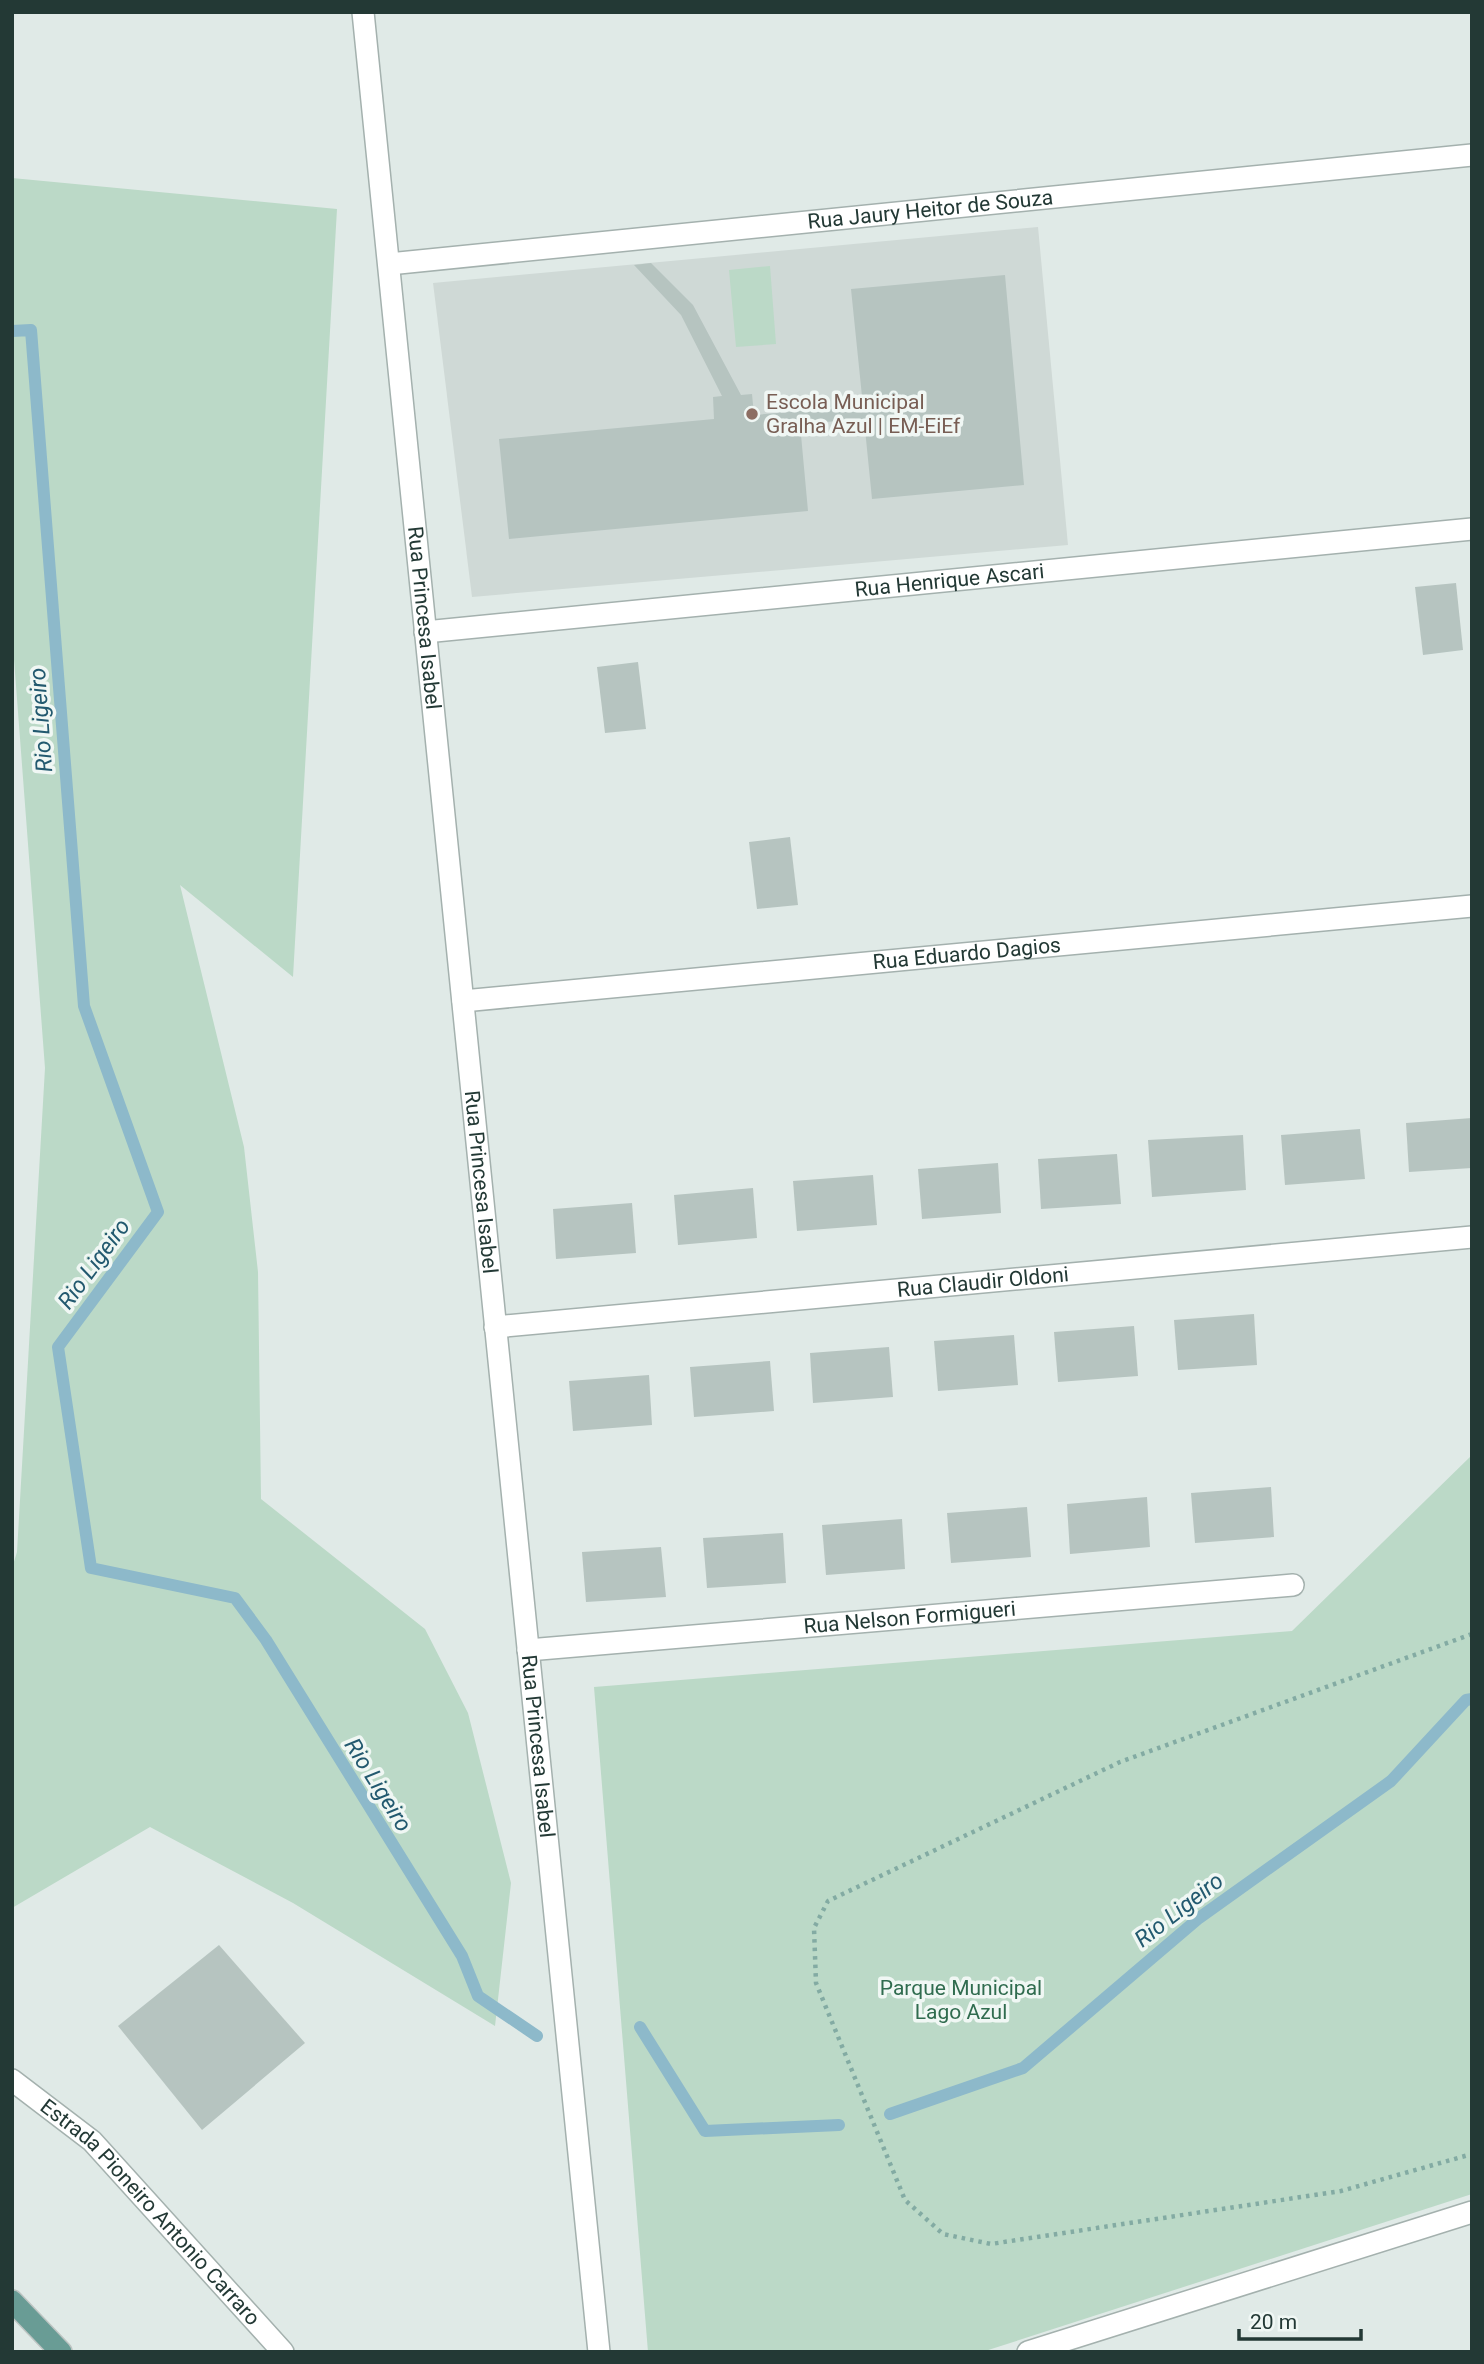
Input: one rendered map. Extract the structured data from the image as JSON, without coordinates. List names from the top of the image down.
{
  "streets": {
    "street": [
      "Rua Jaury Heitor de Souza",
      "Rua Henrique Ascari",
      "Rua Princesa Isabel",
      "Rua Eduardo Dagios",
      "Rua Claudir Oldoni",
      "Rua Nelson Formigueri",
      "Estrada Pioneiro Antonio Carraro"
    ]
  },
  "crossings": [
    ["Rua Jaury Heitor de Souza", "Rua Princesa Isabel"],
    ["Rua Henrique Ascari", "Rua Princesa Isabel"],
    ["Rua Princesa Isabel", "Rua Eduardo Dagios"],
    ["Rua Princesa Isabel", "Rua Claudir Oldoni"],
    ["Rua Princesa Isabel", "Rua Nelson Formigueri"]
  ],
  "water": ["Rio Ligeiro"],
  "parks": ["Parque Municipal Lago Azul"],
  "places": ["Escola Municipal Gralha Azul | EM-EiEf"],
  "scale_bar": "20 m"
}
